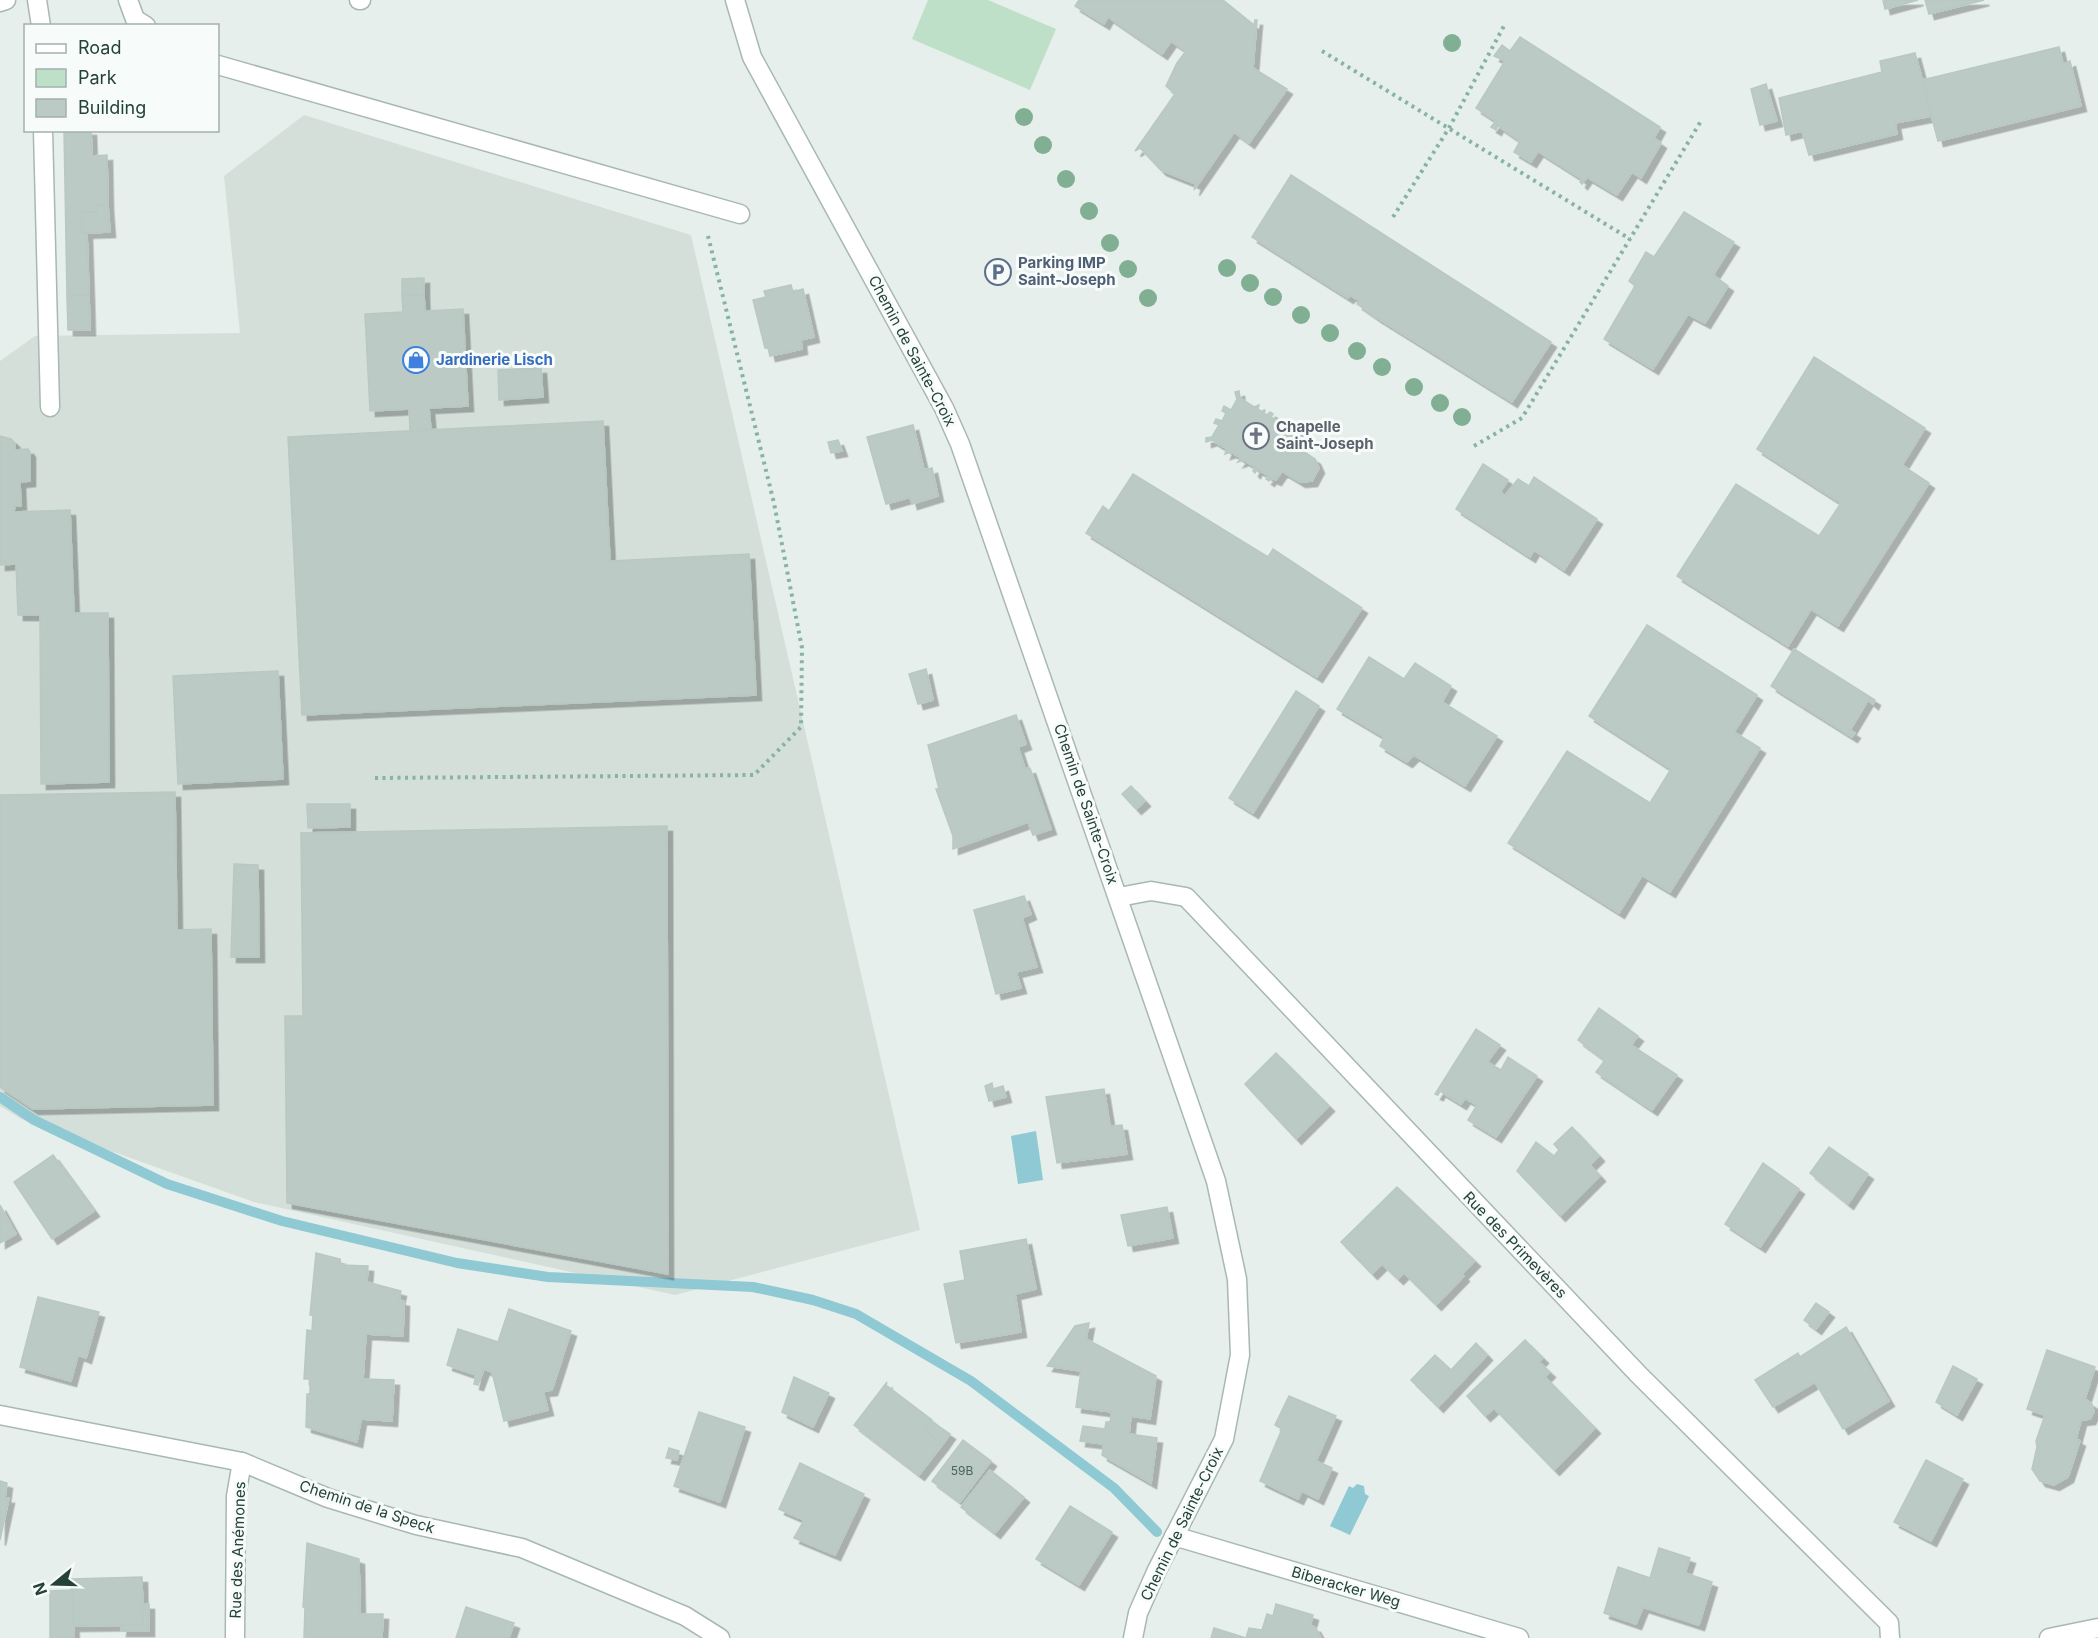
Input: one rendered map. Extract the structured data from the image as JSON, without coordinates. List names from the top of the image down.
{
  "streets": {
    "street": [
      "Chemin de Sainte-Croix",
      "Rue des Primevères",
      "Chemin de la Speck",
      "Rue des Anémones",
      "Biberacker Weg"
    ]
  },
  "crossings": [
    ["Chemin de Sainte-Croix", "Rue des Primevères"],
    ["Chemin de Sainte-Croix", "Biberacker Weg"],
    ["Chemin de la Speck", "Rue des Anémones"]
  ],
  "places": {
    "parking": ["Parking IMP Saint-Joseph"],
    "shop": ["Jardinerie Lisch"],
    "church": ["Chapelle Saint-Joseph"]
  },
  "house_numbers": ["59B"],
  "legend": ["Road", "Park", "Building"],
  "north": "left"
}
